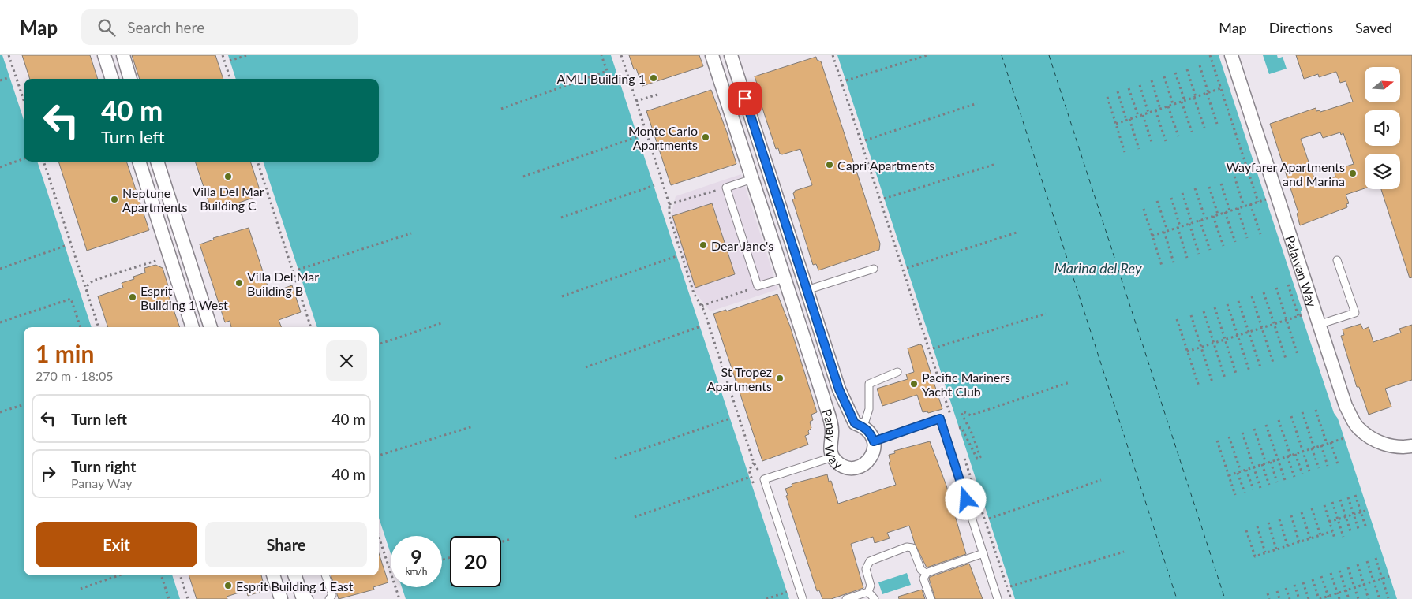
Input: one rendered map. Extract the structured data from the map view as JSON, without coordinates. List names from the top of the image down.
{
  "streets": {
    "street": ["Palawan Way", "Panay Way"]
  },
  "water": ["Marina del Rey"],
  "places": [
    "AMLI Building 1",
    "Monte Carlo Apartments",
    "Capri Apartments",
    "Wayfarer Apartments and Marina",
    "Villa Del Mar Building C",
    "Neptune Apartments",
    "Dear Jane's",
    "Villa Del Mar Building B",
    "Esprit Building 1 West",
    "St Tropez Apartments",
    "Pacific Mariners Yacht Club",
    "Esprit Building 1 East"
  ],
  "north": "right",
  "page": {
    "header": "Map",
    "search": "Search here",
    "nav": ["Map", "Directions", "Saved"],
    "turn": ["40 m", "Turn left"],
    "heading": ["1 min", "270 m · 18:05"],
    "list": [
      {
        "name": "Turn left",
        "value": "40 m"
      },
      {
        "name": "Turn right",
        "note": "Panay Way",
        "value": "40 m"
      }
    ],
    "buttons": ["Exit", "Share"],
    "speed": "9 km/h",
    "limit": "20"
  }
}
